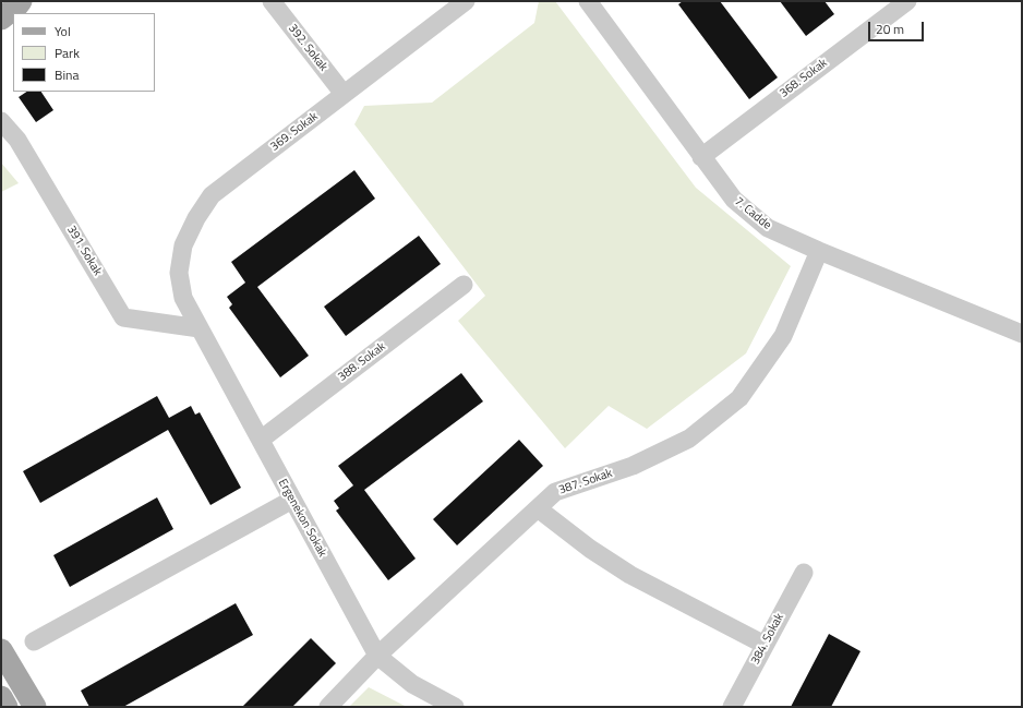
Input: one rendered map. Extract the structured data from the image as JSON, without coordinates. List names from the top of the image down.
{
  "streets": {
    "street": [
      "392. Sokak",
      "368. Sokak",
      "369. Sokak",
      "7. Cadde",
      "391. Sokak",
      "388. Sokak",
      "387. Sokak",
      "Ergenekon Sokak",
      "384. Sokak"
    ]
  },
  "crossings": [
    ["392. Sokak", "369. Sokak"],
    ["368. Sokak", "7. Cadde"],
    ["369. Sokak", "Ergenekon Sokak"],
    ["7. Cadde", "387. Sokak"],
    ["391. Sokak", "Ergenekon Sokak"],
    ["388. Sokak", "Ergenekon Sokak"],
    ["387. Sokak", "Ergenekon Sokak"]
  ],
  "legend": ["Yol", "Park", "Bina"],
  "scale_bar": "20 m"
}
